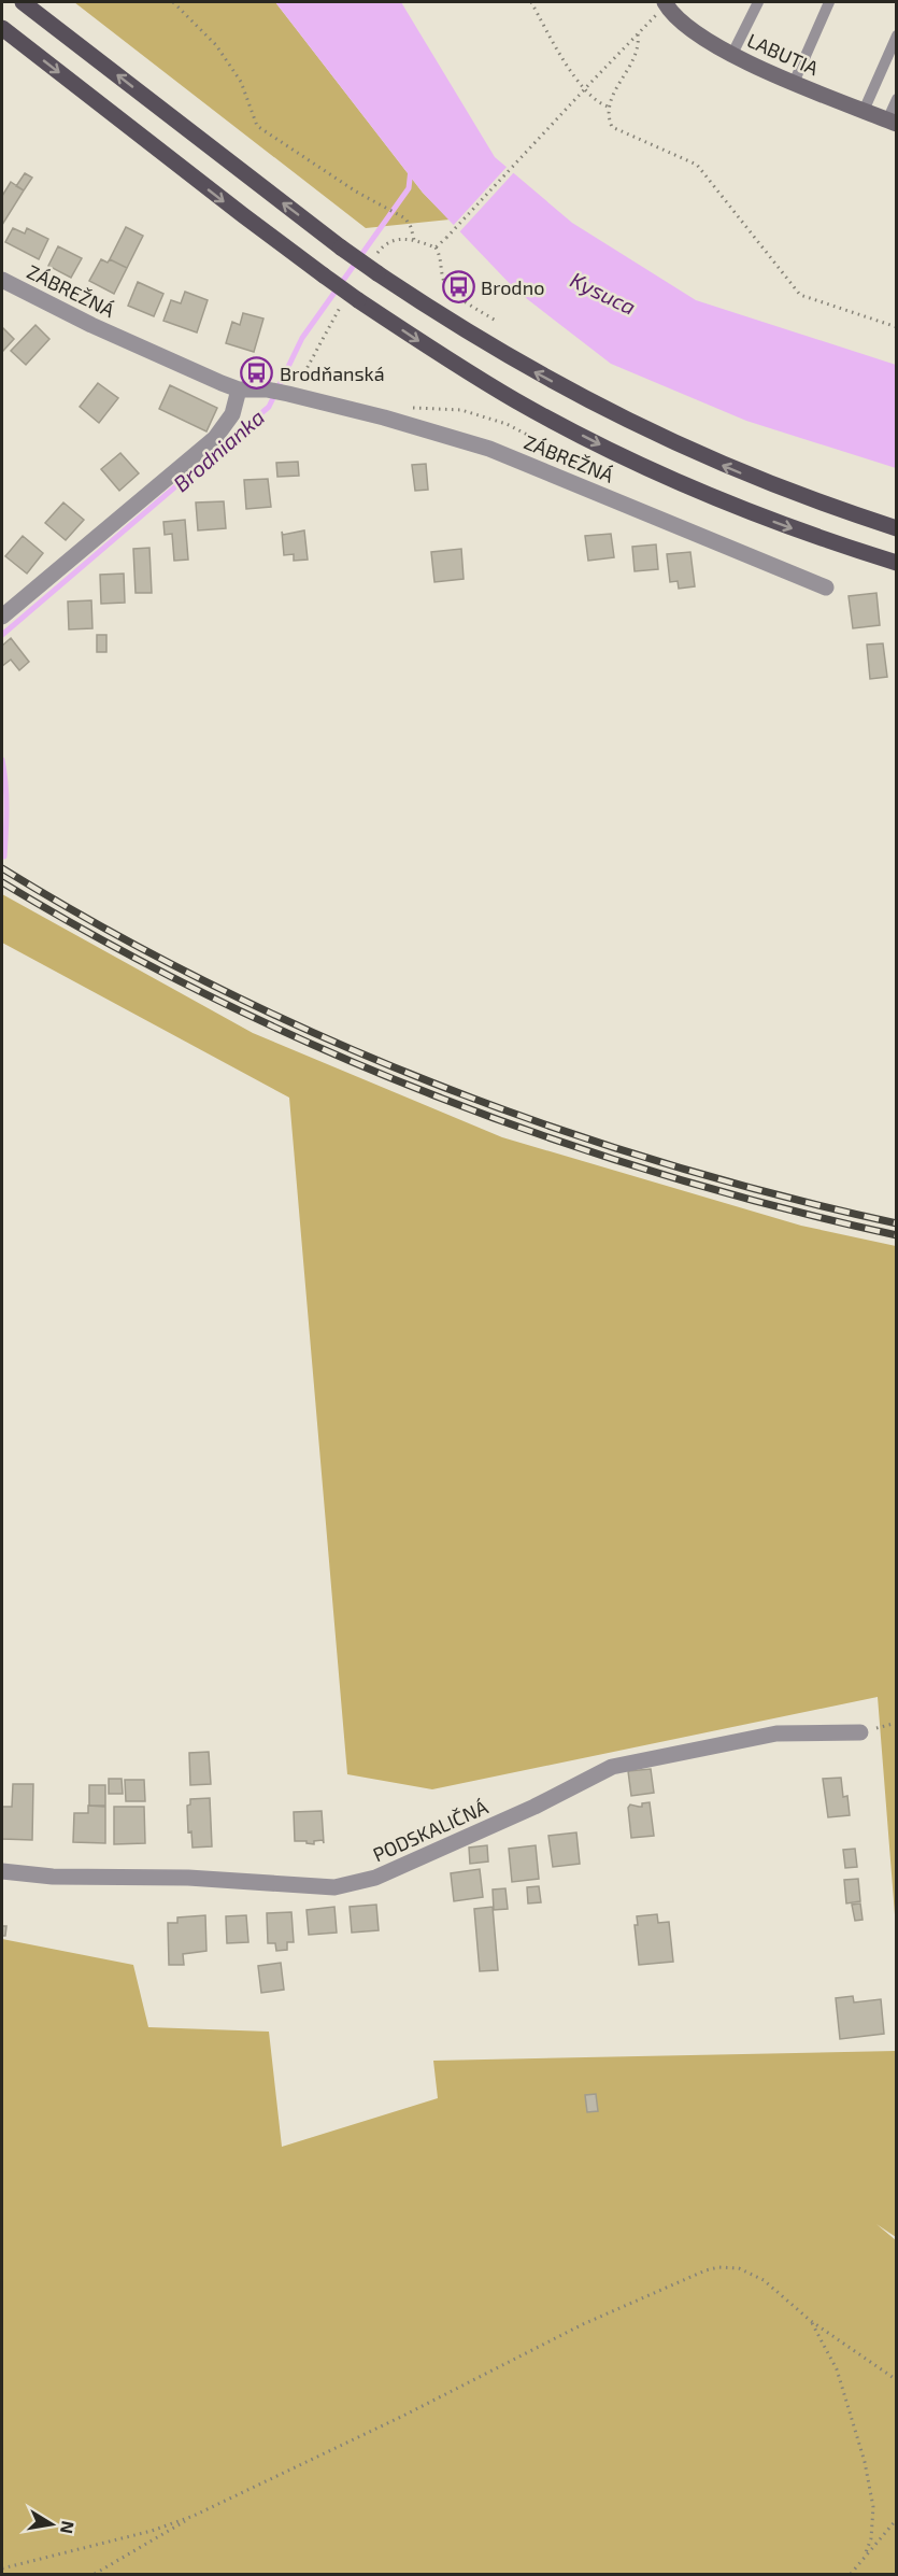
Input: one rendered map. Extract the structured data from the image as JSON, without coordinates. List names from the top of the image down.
{
  "streets": {
    "street": ["LABUTIA", "ZÁBREŽNÁ", "PODSKALIČNÁ"]
  },
  "water": ["Kysuca", "Brodnianka"],
  "places": {
    "bus stop": ["Brodno", "Brodňanská"]
  },
  "north": "right"
}
